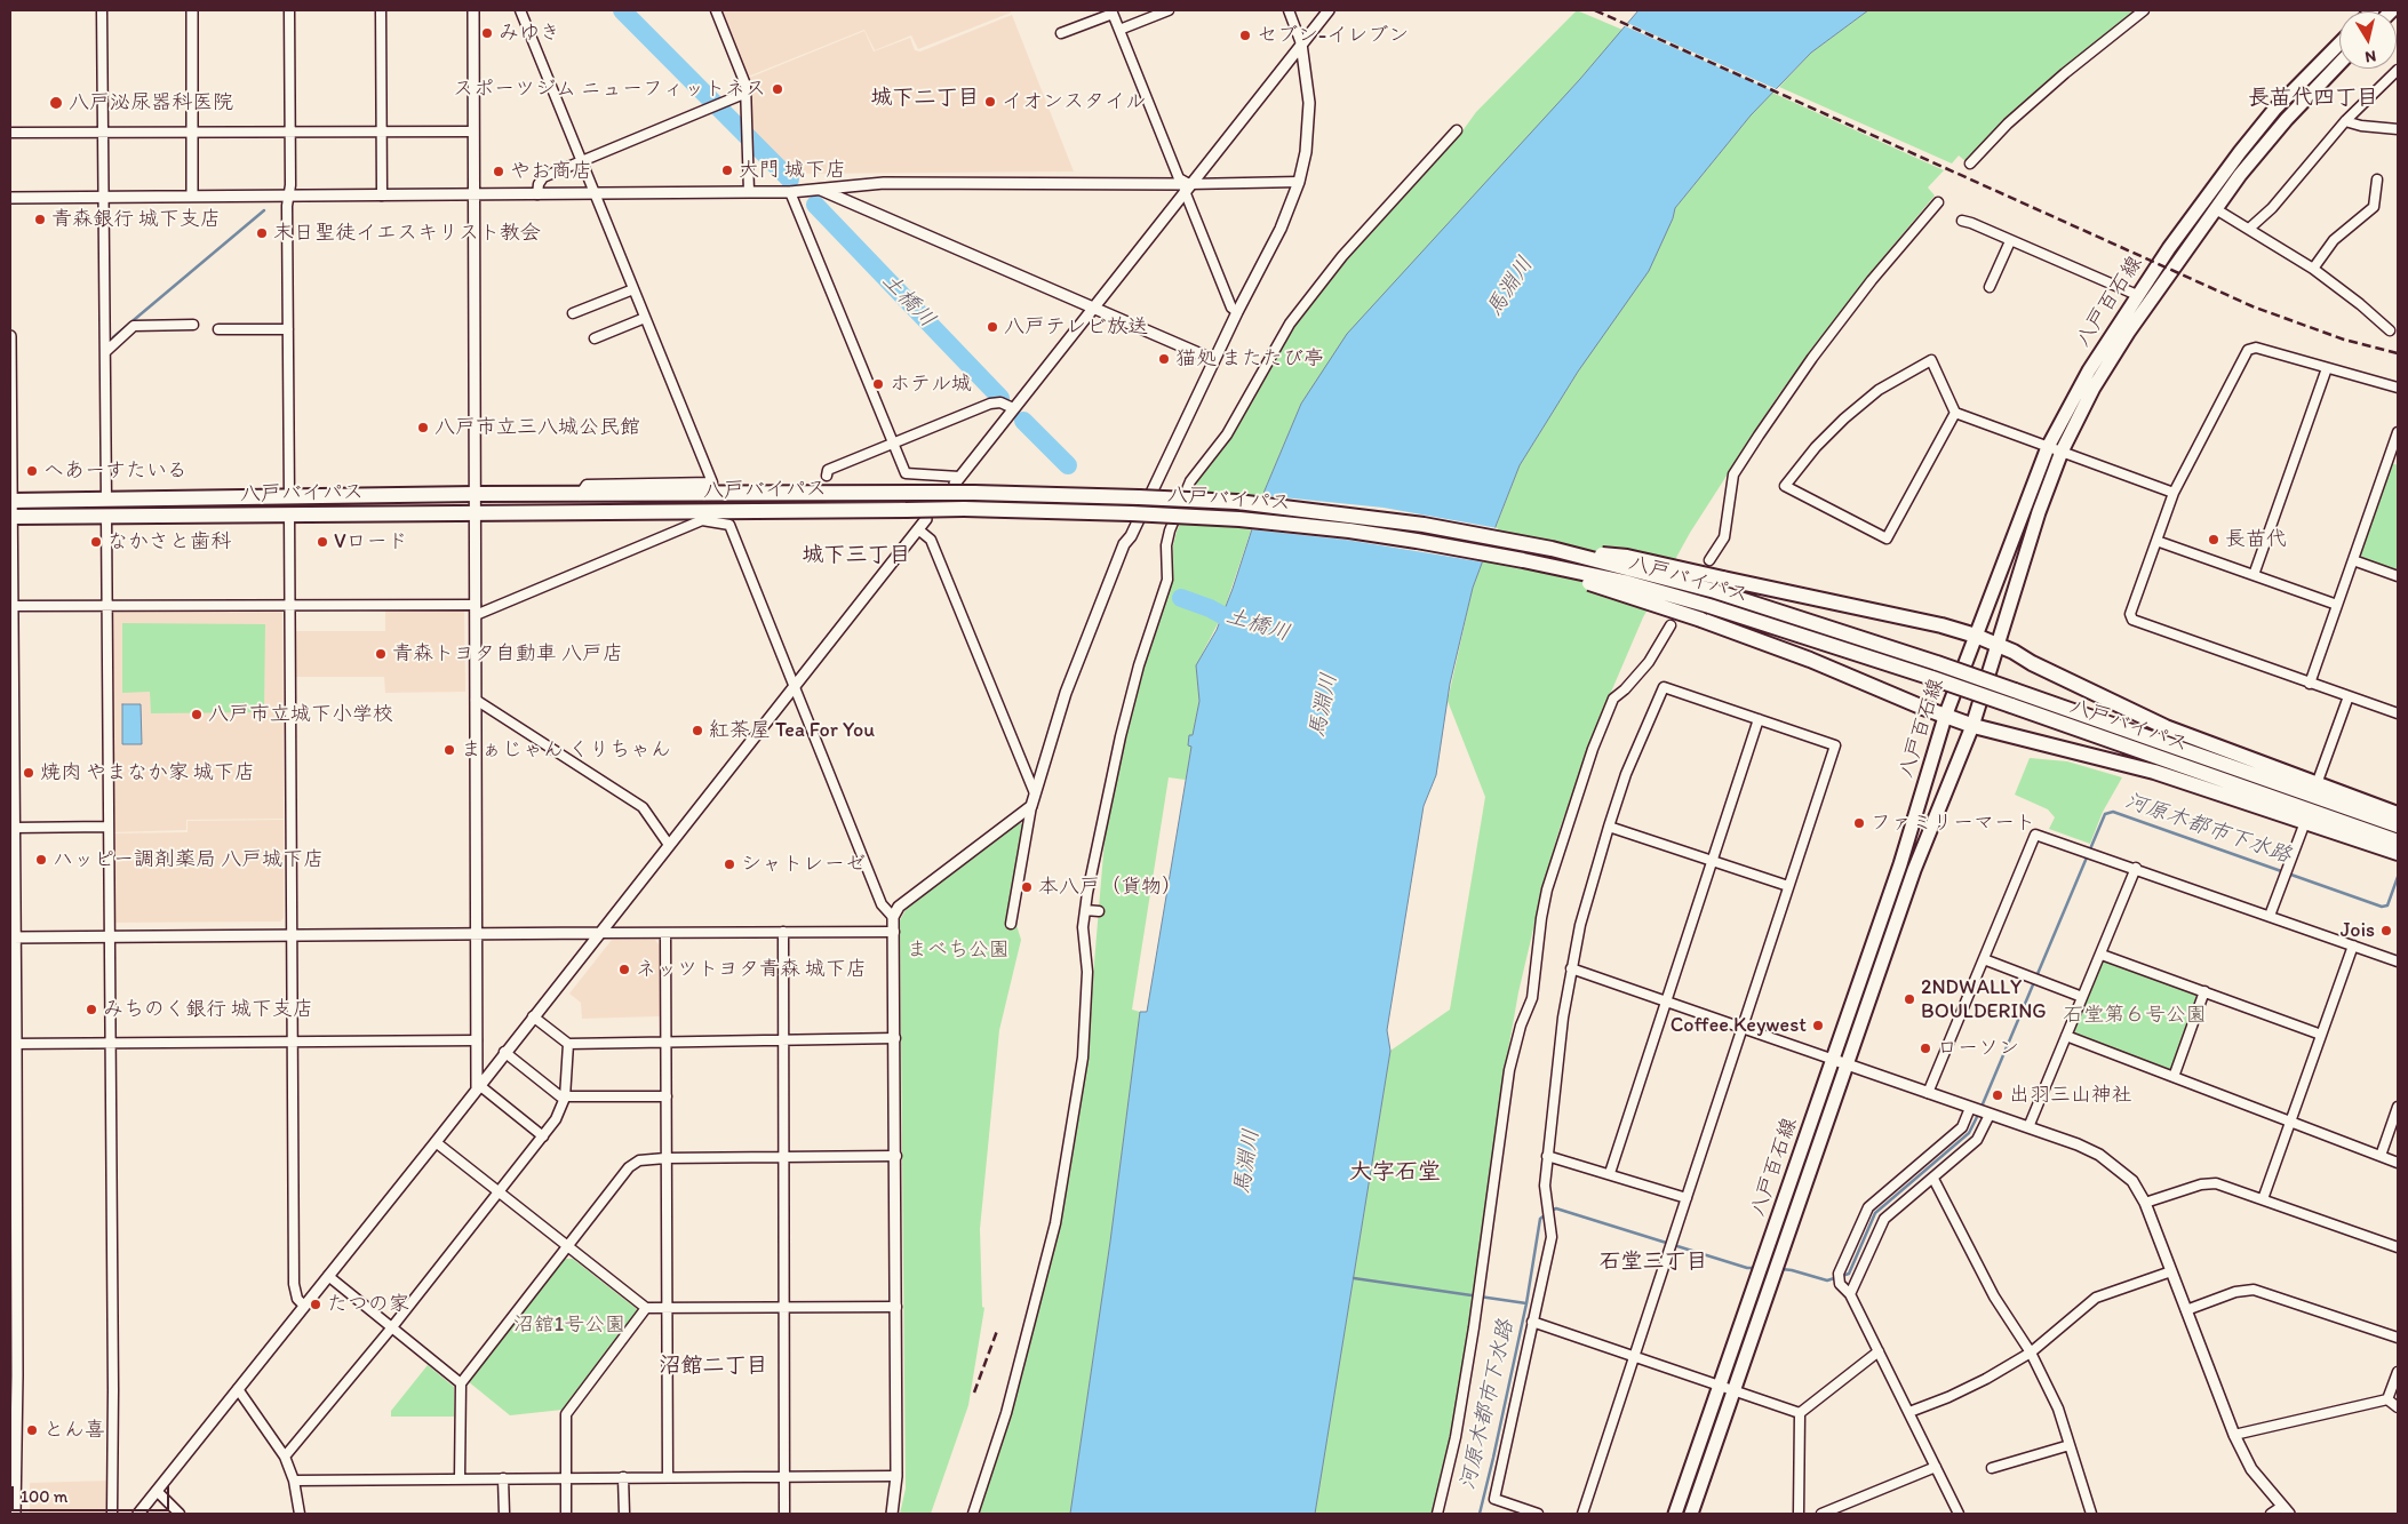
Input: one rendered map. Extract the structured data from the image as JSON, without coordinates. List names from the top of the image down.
{
  "streets": {
    "highway": ["八戸バイパス"],
    "main road": ["八戸百石線"]
  },
  "districts": [
    "城下二丁目",
    "長苗代四丁目",
    "城下三丁目",
    "大字石堂",
    "石堂三丁目",
    "沼館二丁目"
  ],
  "water": ["馬淵川", "土橋川", "河原木都市下水路"],
  "parks": ["まべち公園", "石堂第６号公園", "沼舘1号公園"],
  "places": [
    "みゆき",
    "セブン-イレブン",
    "スポーツジム ニューフィットネス",
    "イオンスタイル",
    "八戸泌尿器科医院",
    "大門 城下店",
    "やお商店",
    "青森銀行 城下支店",
    "末日聖徒イエスキリスト教会",
    "八戸テレビ放送",
    "猫処 またたび亭",
    "ホテル城",
    "八戸市立三八城公民館",
    "へあーすたいる",
    "長苗代",
    "なかさと歯科",
    "Vロード",
    "青森トヨタ自動車 八戸店",
    "八戸市立城下小学校",
    "紅茶屋 Tea For You",
    "まぁじゃん くりちゃん",
    "焼肉 やまなか家 城下店",
    "ファミリーマート",
    "ハッピー調剤薬局 八戸城下店",
    "シャトレーゼ",
    "本八戸（貨物）",
    "Jois",
    "ネッツトヨタ青森 城下店",
    "2NDWALLY BOULDERING",
    "みちのく銀行 城下支店",
    "Coffee Keywest",
    "ローソン",
    "出羽三山神社",
    "たつの家",
    "とん喜"
  ],
  "scale_bar": "100 m",
  "north": "bottom"
}
